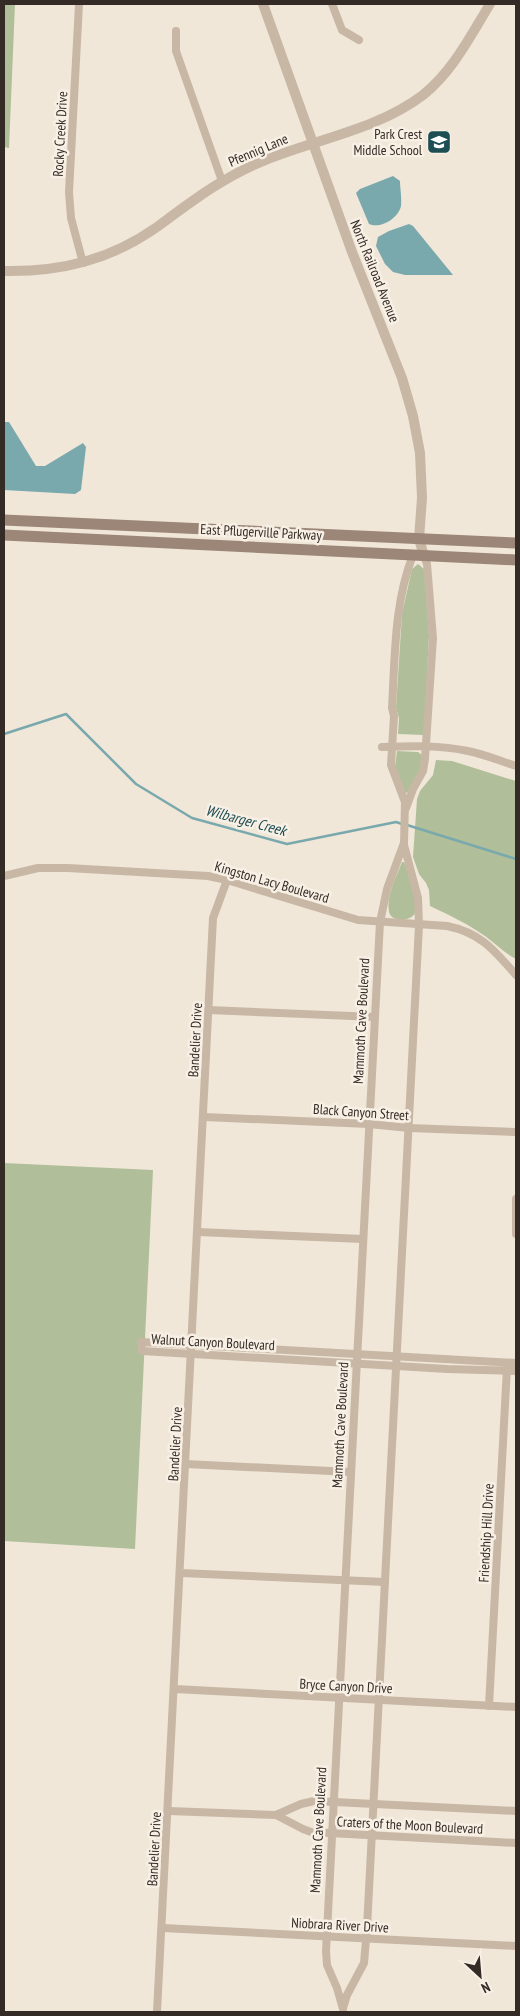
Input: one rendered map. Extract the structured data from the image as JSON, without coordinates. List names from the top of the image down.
{
  "streets": {
    "main road": ["East Pflugerville Parkway"],
    "street": [
      "Rocky Creek Drive",
      "Pfennig Lane",
      "North Railroad Avenue",
      "Kingston Lacy Boulevard",
      "Mammoth Cave Boulevard",
      "Bandelier Drive",
      "Black Canyon Street",
      "Walnut Canyon Boulevard",
      "Friendship Hill Drive",
      "Bryce Canyon Drive",
      "Craters of the Moon Boulevard",
      "Niobrara River Drive"
    ]
  },
  "crossings": [
    ["Rocky Creek Drive", "Pfennig Lane"],
    ["Pfennig Lane", "North Railroad Avenue"],
    ["North Railroad Avenue", "East Pflugerville Parkway"],
    ["North Railroad Avenue", "Mammoth Cave Boulevard"],
    ["East Pflugerville Parkway", "Mammoth Cave Boulevard"],
    ["Kingston Lacy Boulevard", "Mammoth Cave Boulevard"],
    ["Kingston Lacy Boulevard", "Bandelier Drive"],
    ["Mammoth Cave Boulevard", "Black Canyon Street"],
    ["Mammoth Cave Boulevard", "Walnut Canyon Boulevard"],
    ["Mammoth Cave Boulevard", "Bryce Canyon Drive"],
    ["Mammoth Cave Boulevard", "Craters of the Moon Boulevard"],
    ["Mammoth Cave Boulevard", "Niobrara River Drive"],
    ["Bandelier Drive", "Black Canyon Street"],
    ["Bandelier Drive", "Walnut Canyon Boulevard"],
    ["Bandelier Drive", "Bryce Canyon Drive"],
    ["Bandelier Drive", "Craters of the Moon Boulevard"],
    ["Bandelier Drive", "Niobrara River Drive"],
    ["Walnut Canyon Boulevard", "Friendship Hill Drive"],
    ["Friendship Hill Drive", "Bryce Canyon Drive"]
  ],
  "water": ["Wilbarger Creek"],
  "places": {
    "school or university": ["Park Crest Middle School"]
  },
  "north": "bottom right"
}
